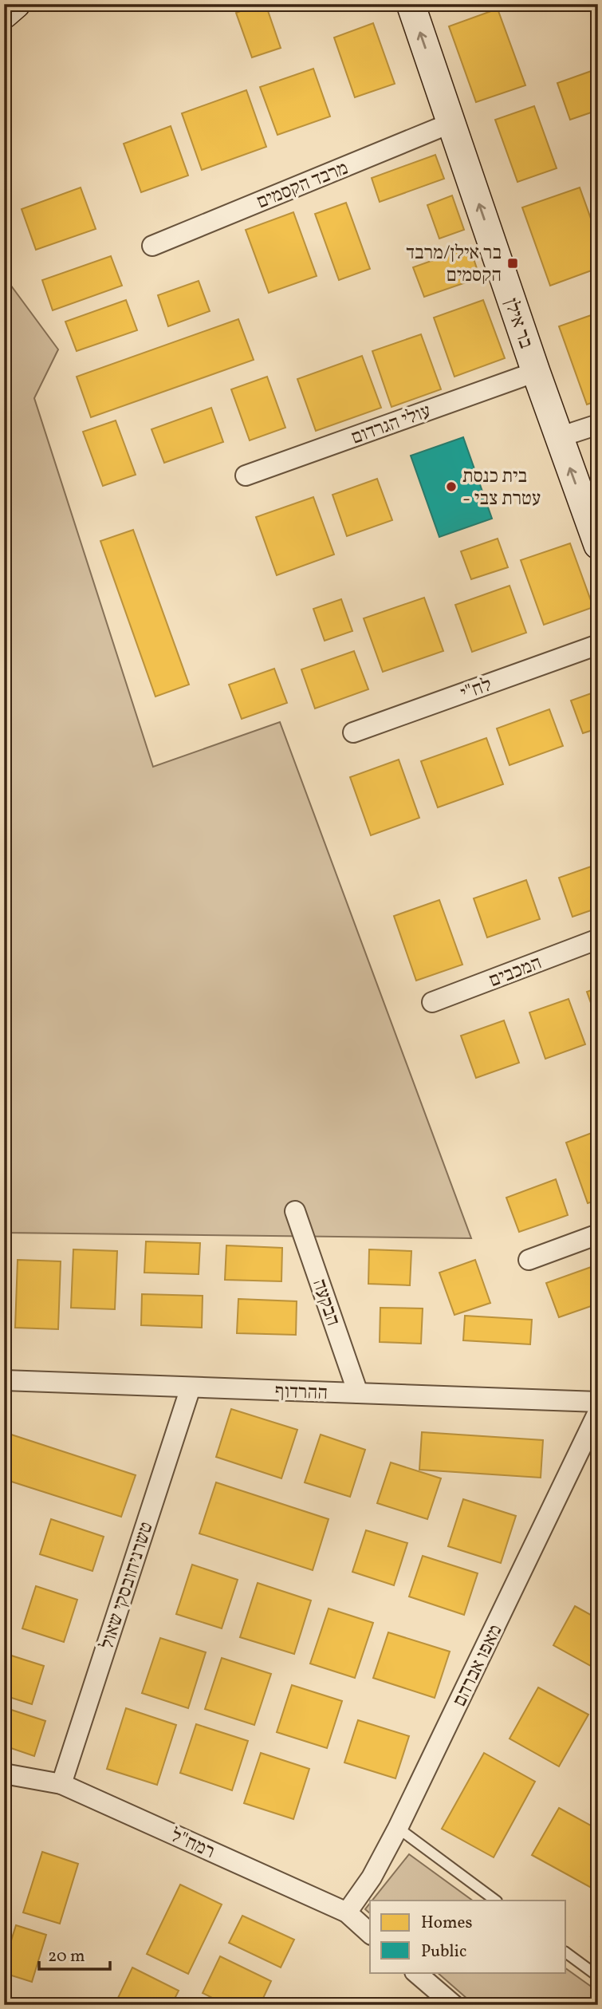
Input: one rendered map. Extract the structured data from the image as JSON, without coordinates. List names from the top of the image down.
{
  "streets": {
    "street": [
      "מרבד הקסמים",
      "בר אילן",
      "עולי הגרדום",
      "לח\"י",
      "המכבים",
      "הבקעה",
      "ההרדוף",
      "טשרניחובסקי שאול",
      "מאפו אברהם",
      "רמח\"ל"
    ]
  },
  "crossings": [
    ["מרבד הקסמים", "בר אילן"],
    ["בר אילן", "עולי הגרדום"],
    ["הבקעה", "ההרדוף"],
    ["ההרדוף", "טשרניחובסקי שאול"],
    ["טשרניחובסקי שאול", "רמח\"ל"],
    ["מאפו אברהם", "רמח\"ל"]
  ],
  "one_way": ["בר אילן"],
  "places": {
    "transit": ["בר אילן/מרבד הקסמים"],
    "other": ["בית כנסת - עטרת צבי"]
  },
  "legend": ["Homes", "Public"],
  "scale_bar": "20 m"
}
